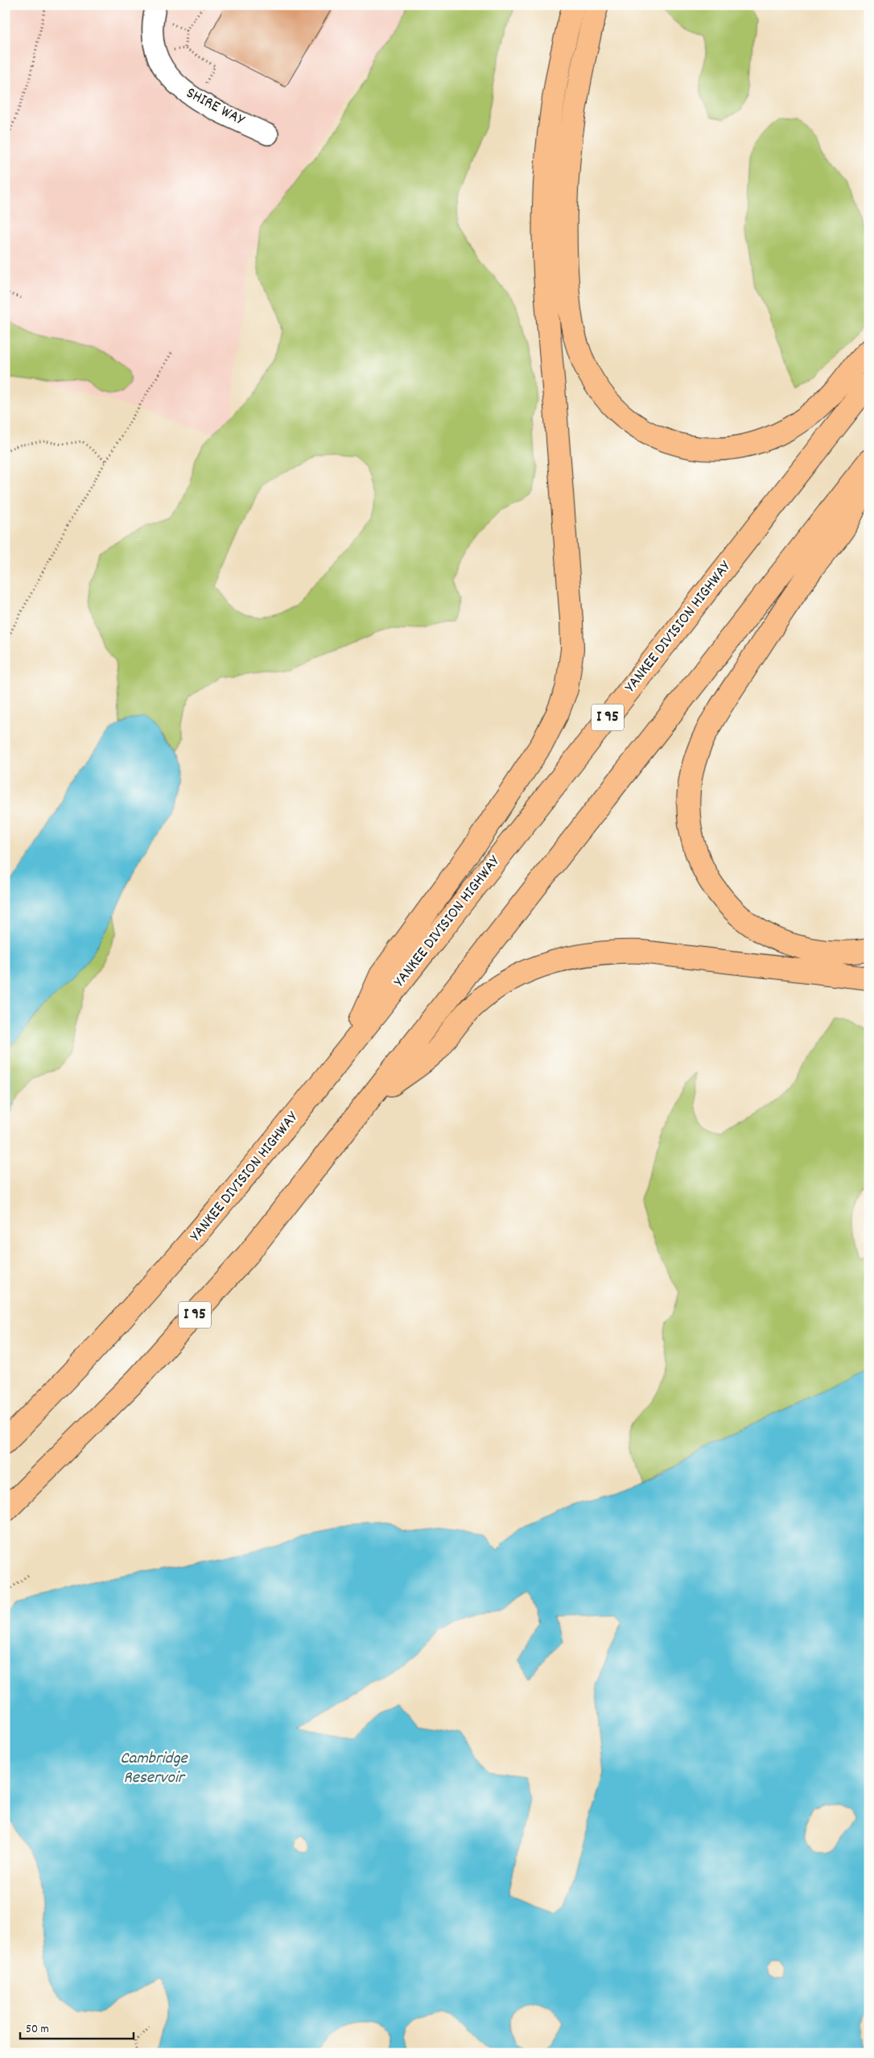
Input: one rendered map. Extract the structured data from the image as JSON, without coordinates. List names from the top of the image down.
{
  "streets": {
    "highway": ["YANKEE DIVISION HIGHWAY", "I 95"],
    "street": ["SHIRE WAY"]
  },
  "water": ["Cambridge Reservoir"],
  "scale_bar": "50 m"
}
